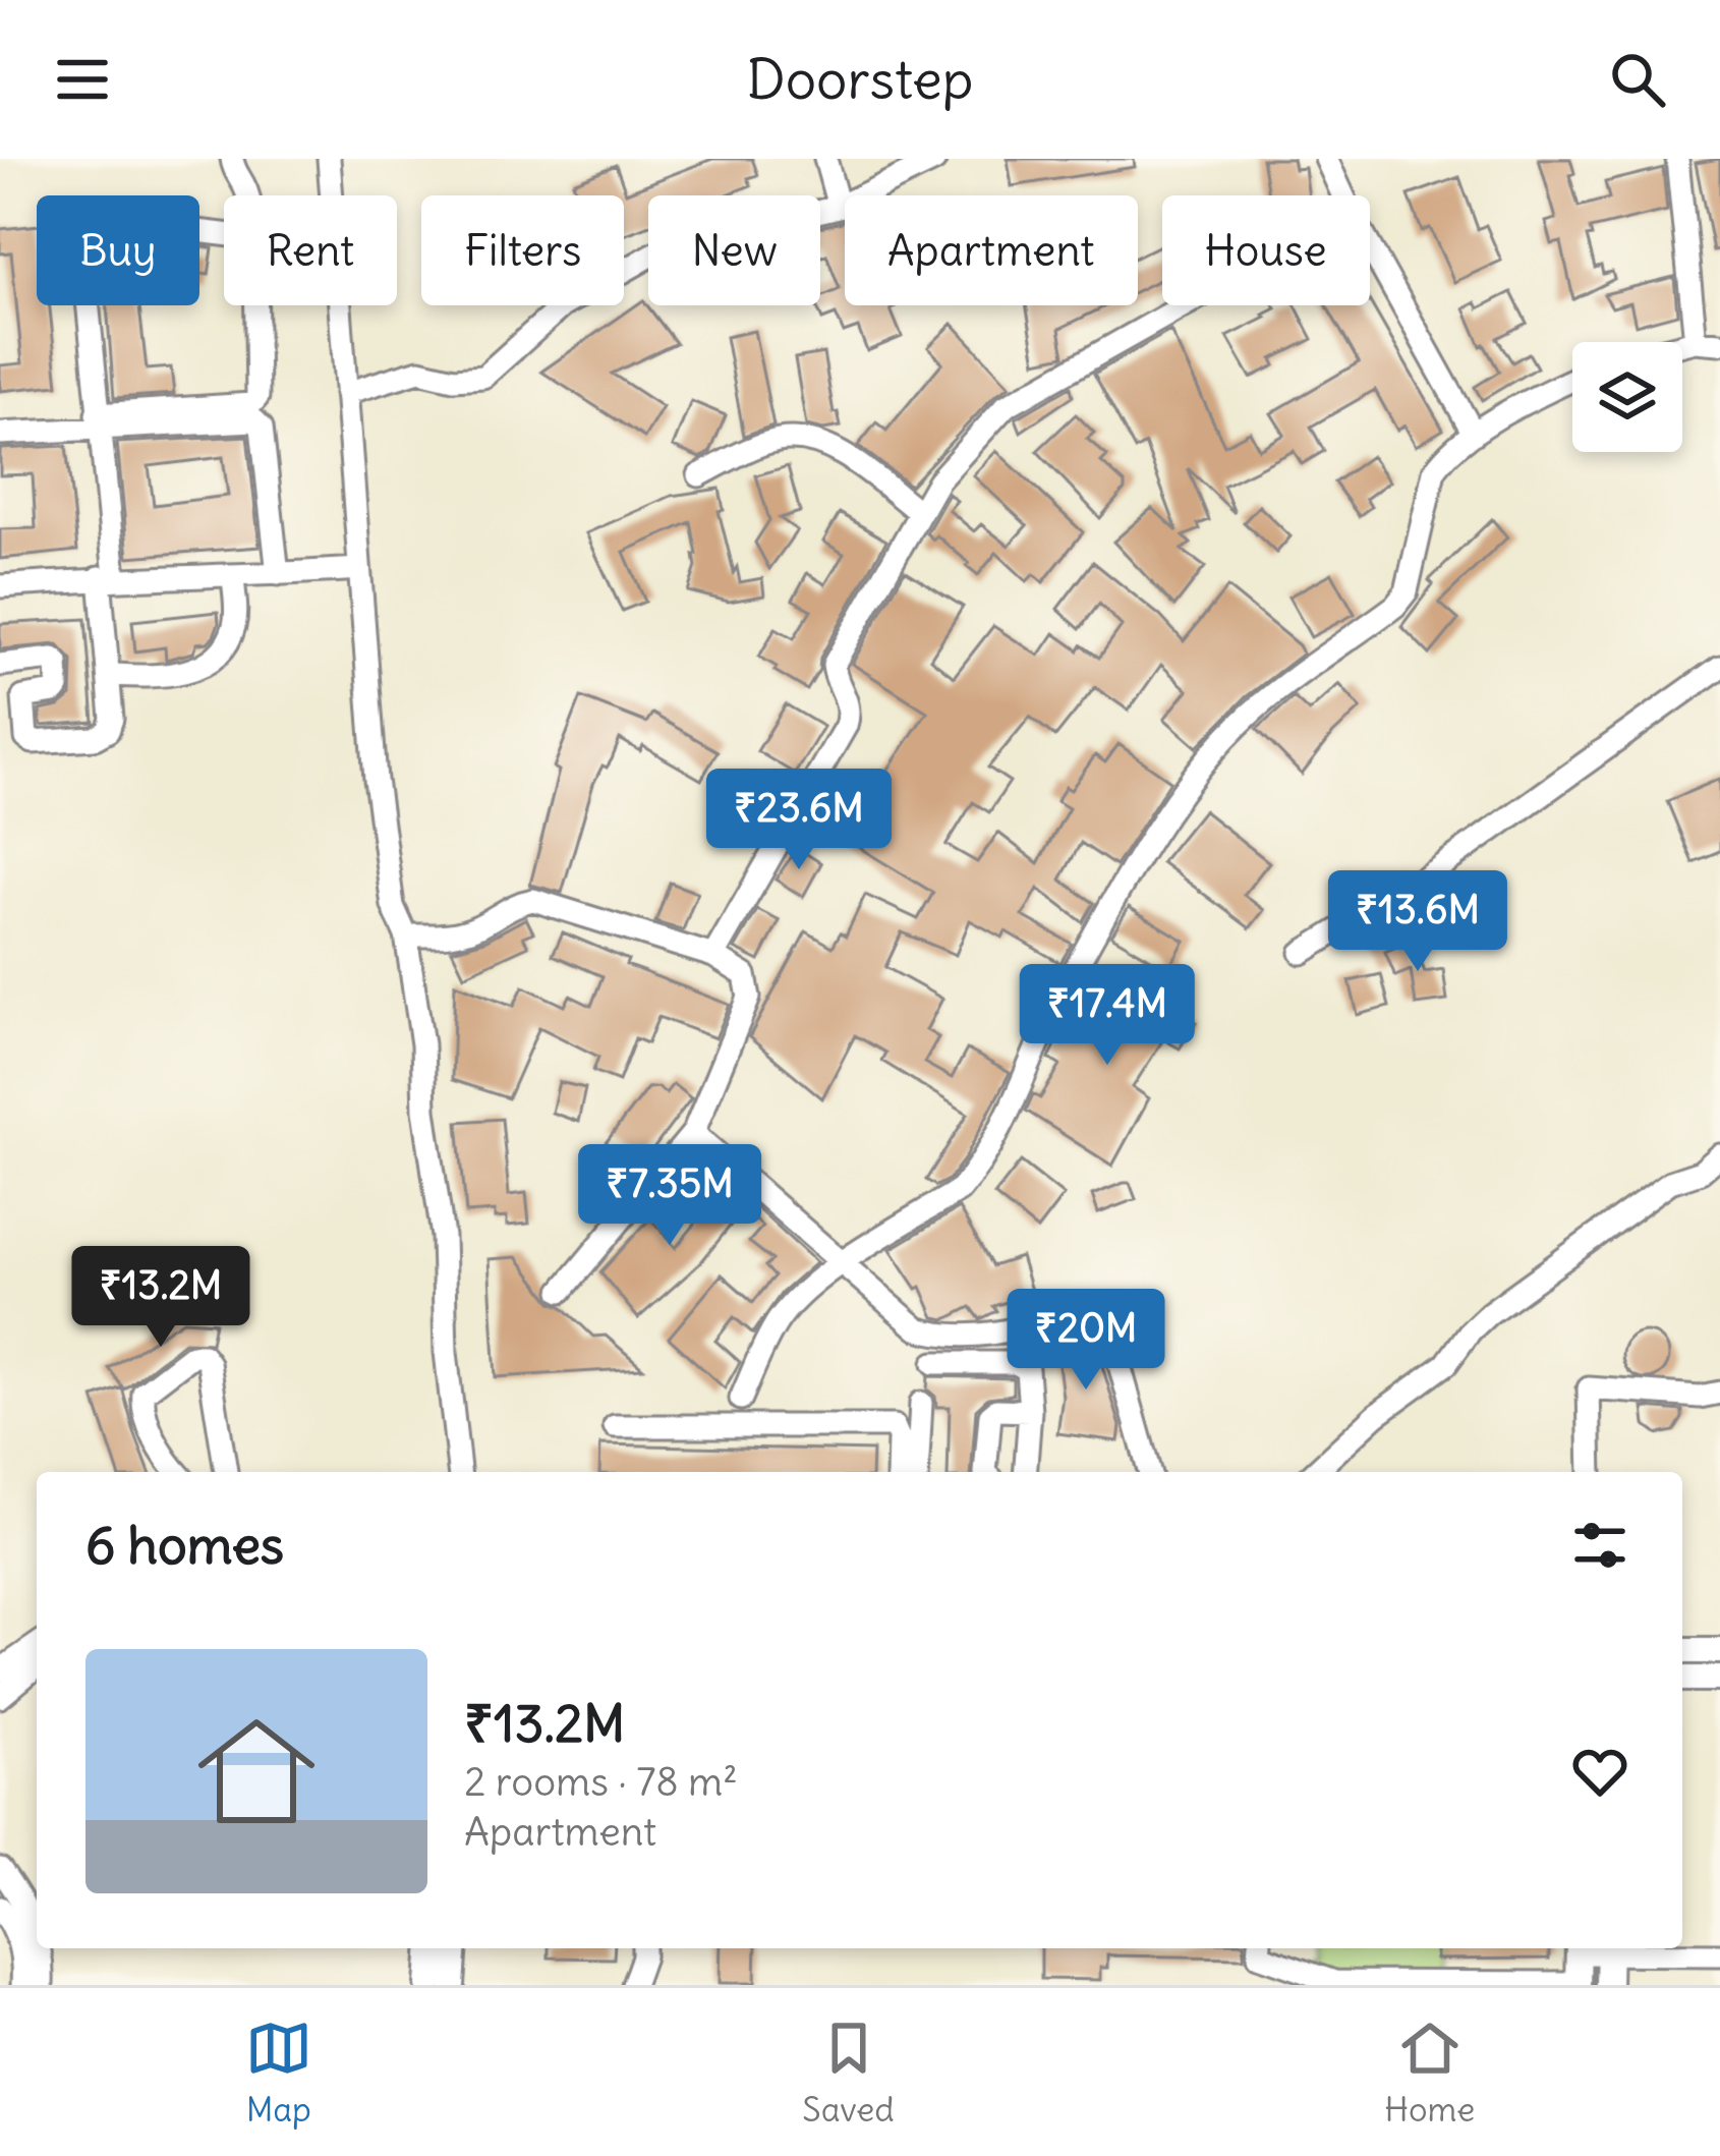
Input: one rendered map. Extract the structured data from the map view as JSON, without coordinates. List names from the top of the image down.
{
  "page": {
    "header": "Doorstep",
    "chip": [
      "Buy",
      "Rent",
      "Filters",
      "New",
      "Apartment",
      "House"
    ],
    "price": [
      "₹23.6M",
      "₹13.6M",
      "₹17.4M",
      "₹7.35M",
      "₹13.2M",
      "₹20M"
    ],
    "heading": "6 homes",
    "list": [
      {
        "name": "₹13.2M",
        "note": "2 rooms · 78 m² · Apartment"
      }
    ],
    "tabs": ["Map", "Saved", "Home"]
  }
}
